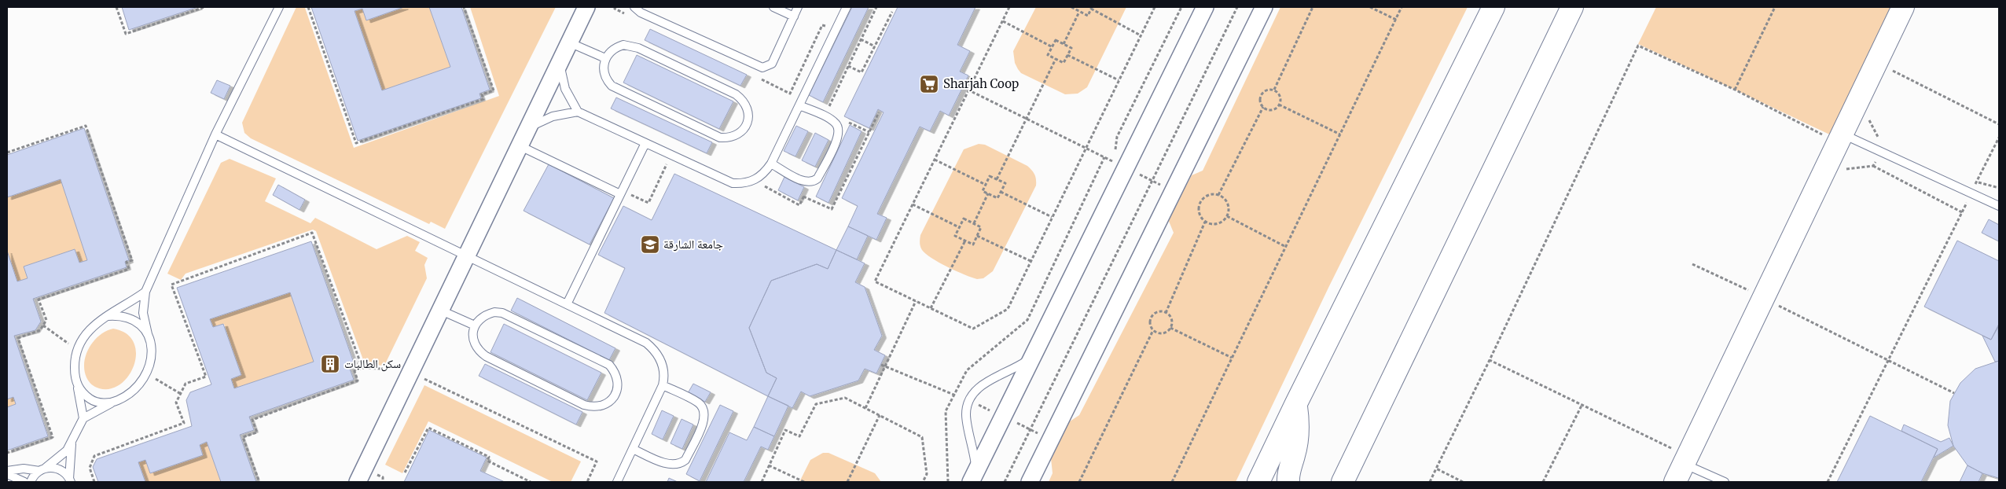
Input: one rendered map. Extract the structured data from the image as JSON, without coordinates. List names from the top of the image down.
{
  "places": {
    "supermarket": ["Sharjah Coop"],
    "school or university": ["جامعة الشارقة"],
    "building": ["سكن الطالبات"]
  }
}
